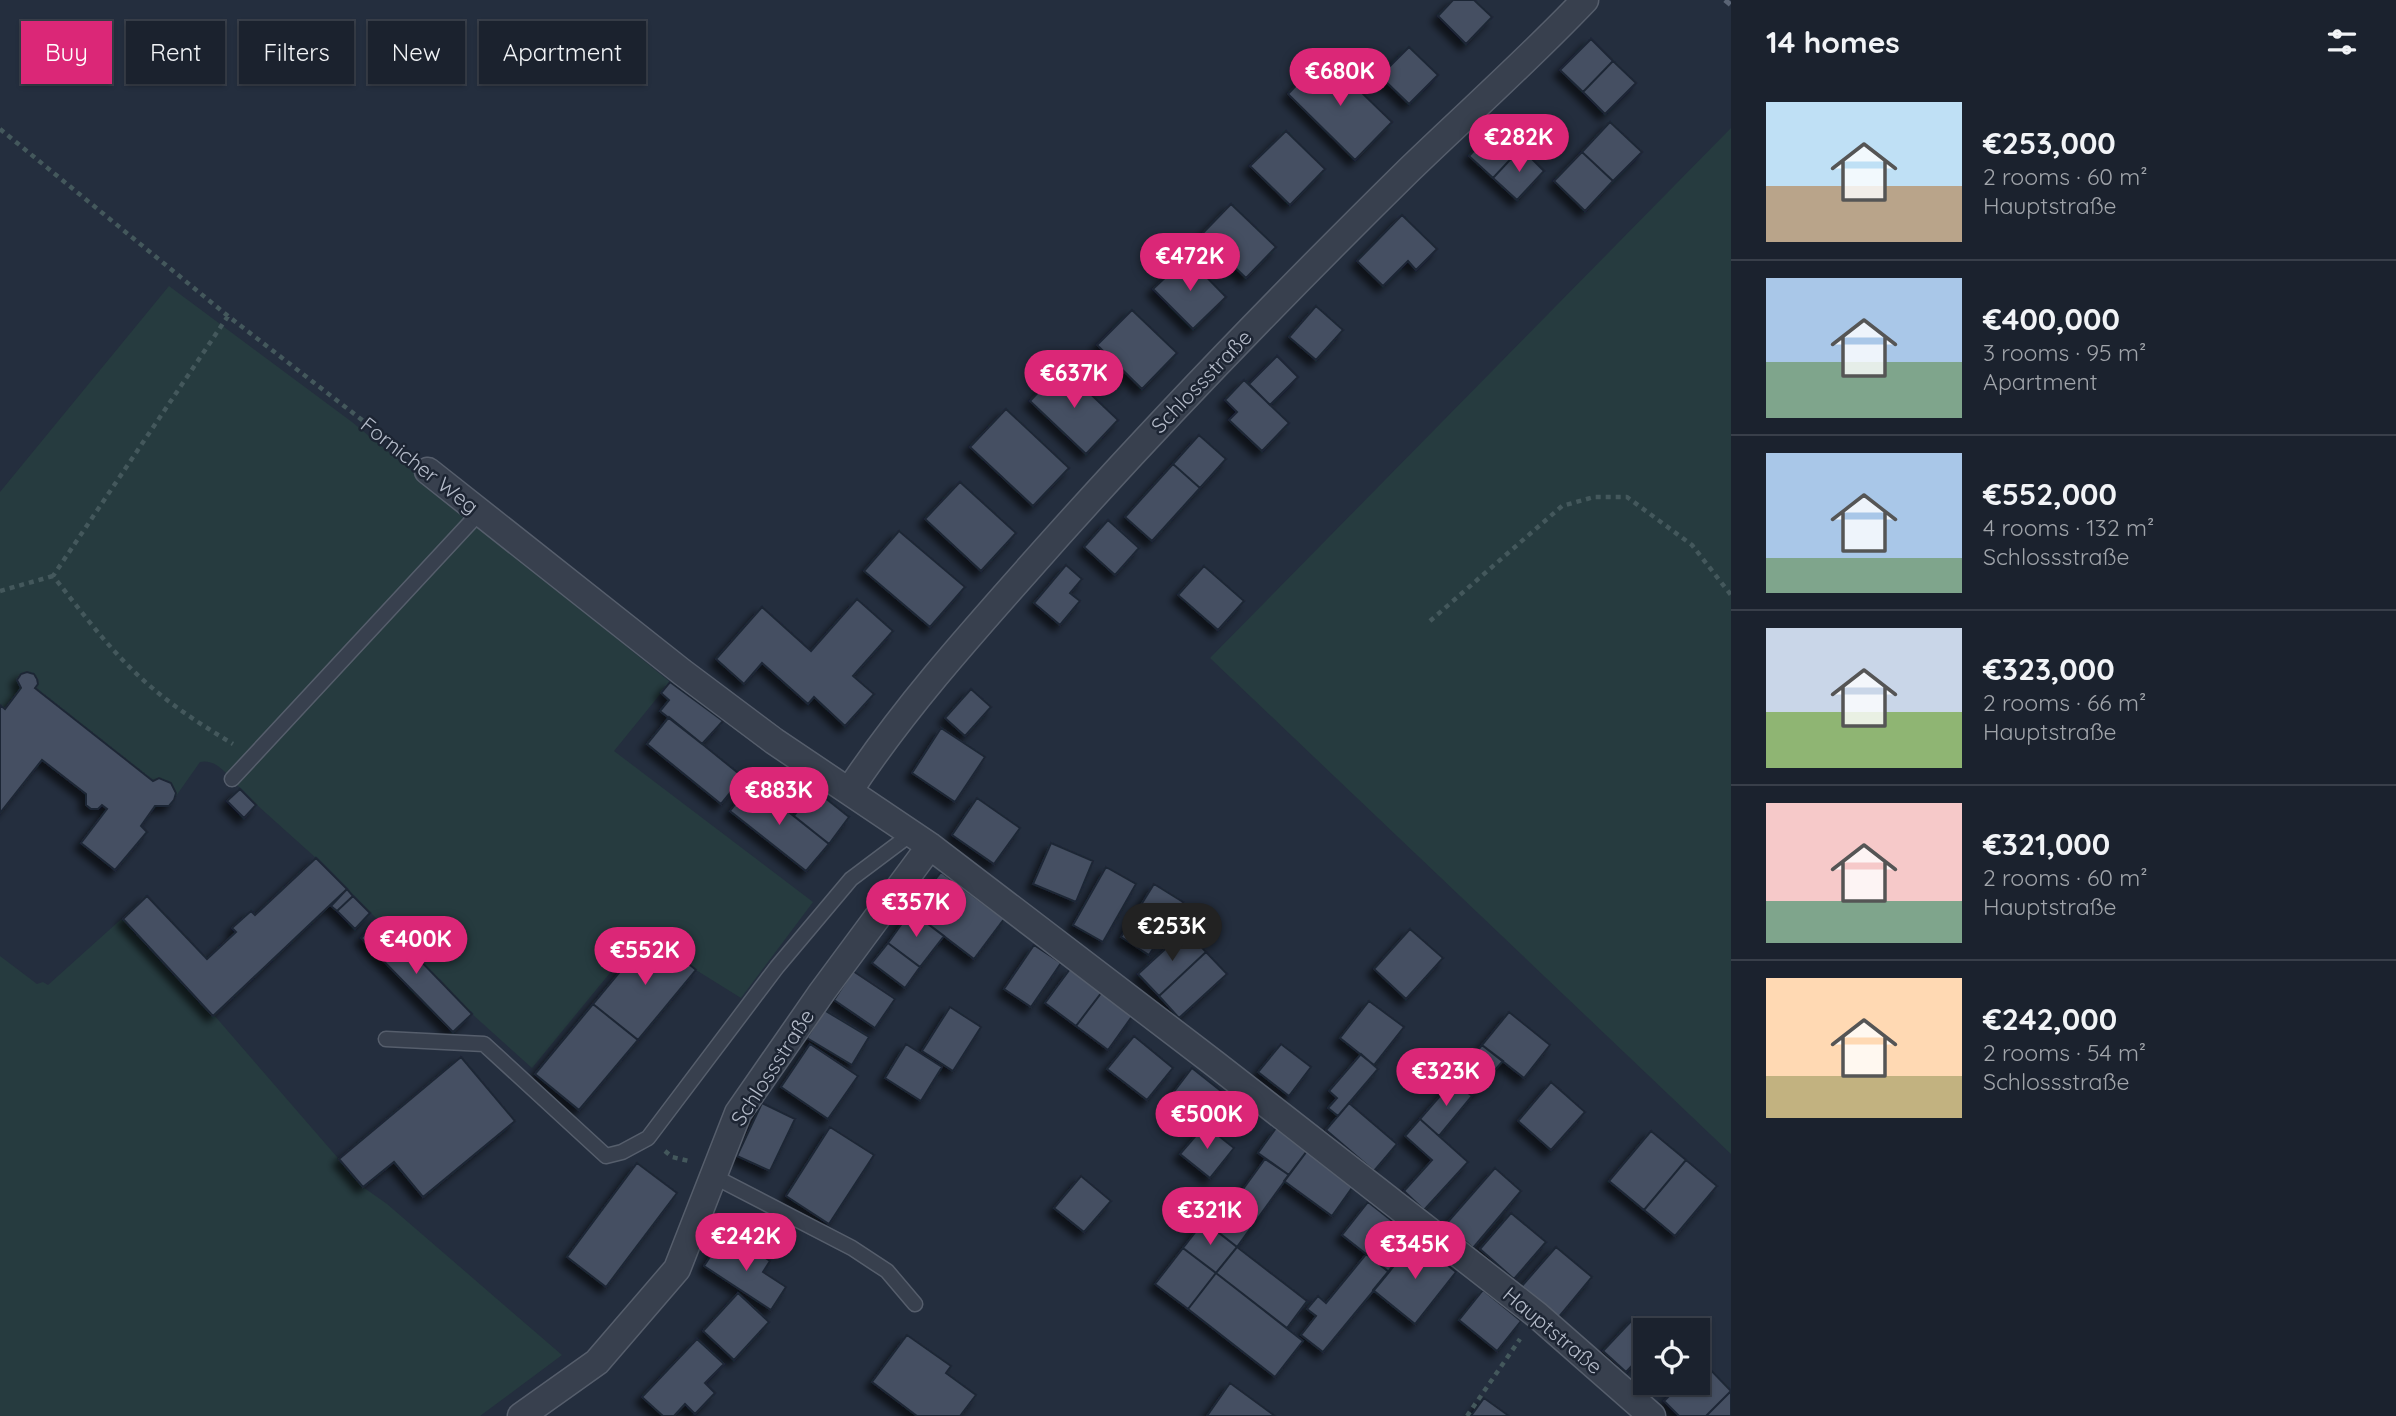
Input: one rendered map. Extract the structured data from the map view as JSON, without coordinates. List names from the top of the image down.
{
  "streets": {
    "street": ["Schlossstraße", "Fornicher Weg", "Hauptstraße"]
  },
  "crossings": [
    ["Schlossstraße", "Fornicher Weg"],
    ["Schlossstraße", "Hauptstraße"],
    ["Fornicher Weg", "Hauptstraße"]
  ],
  "page": {
    "heading": "14 homes",
    "chip": [
      "Buy",
      "Rent",
      "Filters",
      "New",
      "Apartment"
    ],
    "price": [
      "€680K",
      "€282K",
      "€472K",
      "€637K",
      "€883K",
      "€357K",
      "€253K",
      "€400K",
      "€552K",
      "€323K",
      "€500K",
      "€321K",
      "€242K",
      "€345K"
    ],
    "list": [
      {
        "name": "€253,000",
        "note": "2 rooms · 60 m² · Hauptstraße"
      },
      {
        "name": "€400,000",
        "note": "3 rooms · 95 m² · Apartment"
      },
      {
        "name": "€552,000",
        "note": "4 rooms · 132 m² · Schlossstraße"
      },
      {
        "name": "€323,000",
        "note": "2 rooms · 66 m² · Hauptstraße"
      },
      {
        "name": "€321,000",
        "note": "2 rooms · 60 m² · Hauptstraße"
      },
      {
        "name": "€242,000",
        "note": "2 rooms · 54 m² · Schlossstraße"
      }
    ]
  }
}
